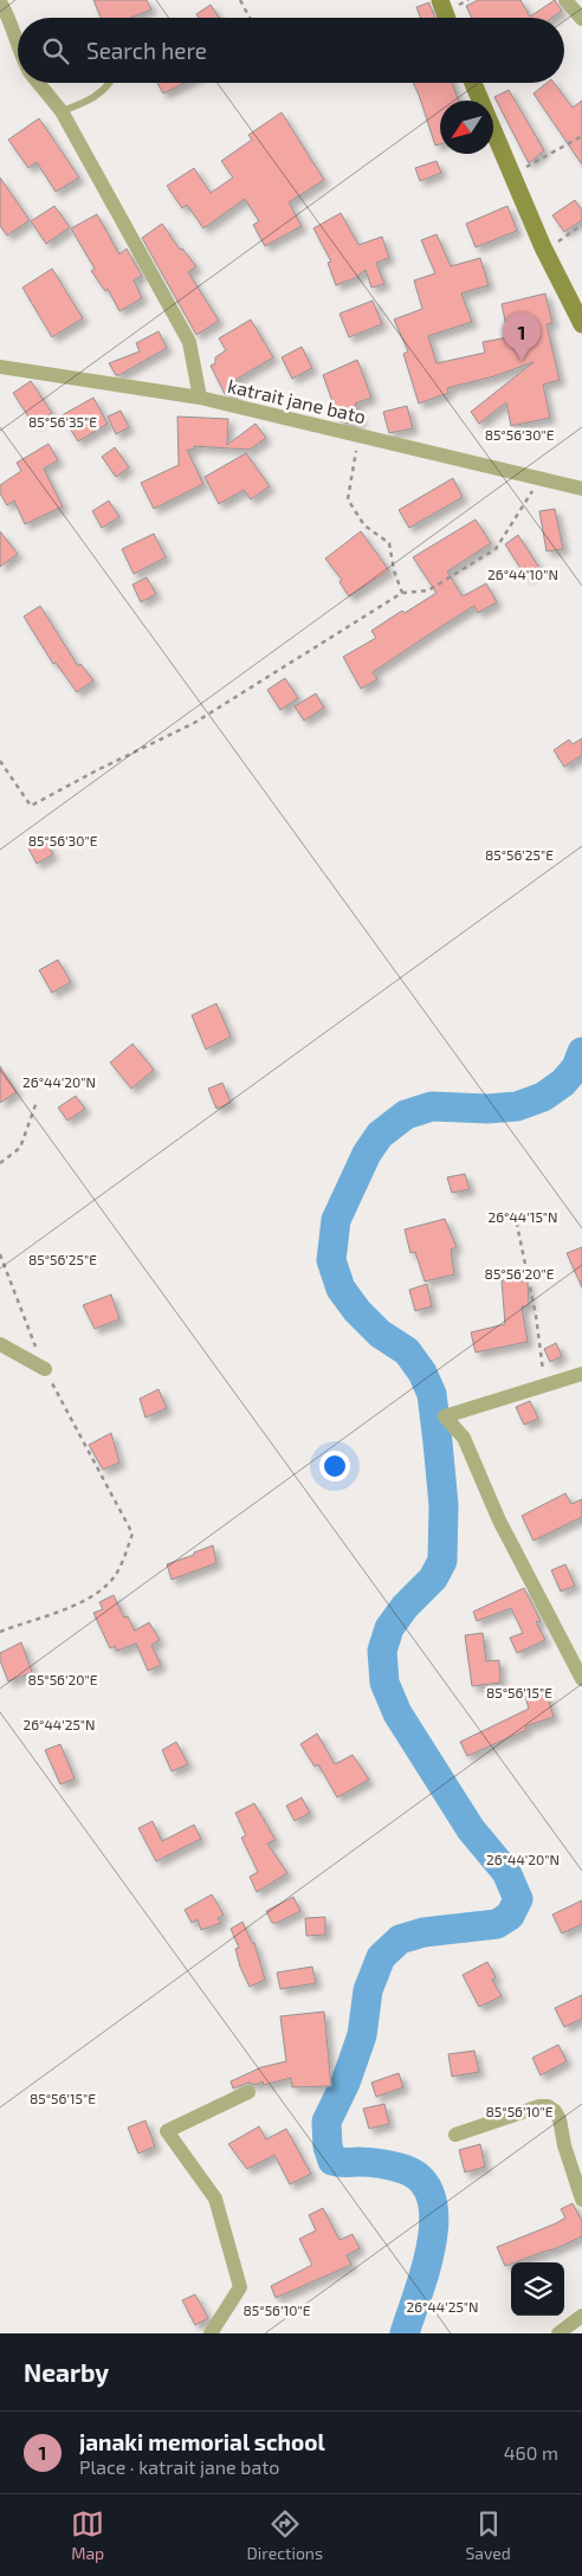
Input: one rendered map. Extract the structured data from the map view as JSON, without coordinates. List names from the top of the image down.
{
  "streets": {
    "street": ["katrait jane bato"]
  },
  "north": "bottom left",
  "page": {
    "search": "Search here",
    "pins": "1",
    "heading": "Nearby",
    "list": [
      {
        "mark": "1",
        "name": "janaki memorial school",
        "note": "Place · katrait jane bato",
        "value": "460 m"
      }
    ],
    "nav": ["Map", "Directions", "Saved"]
  },
  "coordinates": [
    "85°56'35\"E",
    "85°56'30\"E",
    "26°44'10\"N",
    "85°56'25\"E",
    "26°44'20\"N",
    "26°44'15\"N",
    "85°56'20\"E",
    "85°56'15\"E",
    "26°44'25\"N",
    "85°56'10\"E"
  ]
}
